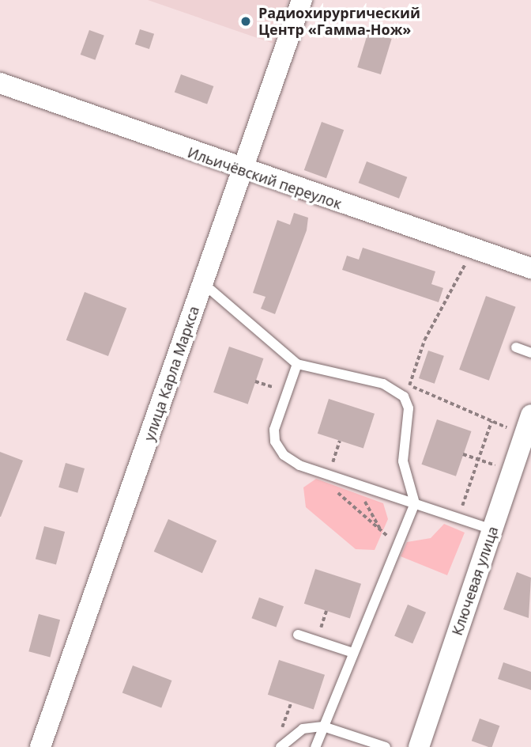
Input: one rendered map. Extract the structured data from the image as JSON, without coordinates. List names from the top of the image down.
{
  "streets": {
    "street": ["Ильичёвский переулок", "улица Карла Маркса", "Ключевая улица"]
  },
  "crossings": [
    ["Ильичёвский переулок", "улица Карла Маркса"]
  ],
  "places": ["Радиохирургический Центр «Гамма-Нож»"]
}
